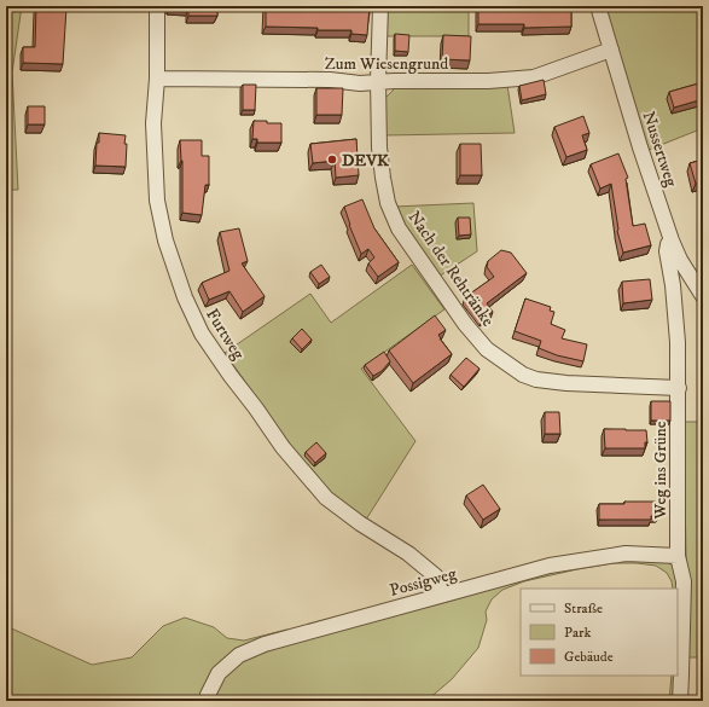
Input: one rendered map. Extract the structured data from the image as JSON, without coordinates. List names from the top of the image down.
{
  "streets": {
    "street": [
      "Zum Wiesengrund",
      "Nussertweg",
      "Nach der Rehtränke",
      "Furtweg",
      "Weg ins Grüne",
      "Possigweg"
    ]
  },
  "crossings": [
    ["Zum Wiesengrund", "Nussertweg"],
    ["Zum Wiesengrund", "Nach der Rehtränke"],
    ["Zum Wiesengrund", "Furtweg"],
    ["Nussertweg", "Weg ins Grüne"],
    ["Nach der Rehtränke", "Weg ins Grüne"],
    ["Furtweg", "Possigweg"],
    ["Weg ins Grüne", "Possigweg"]
  ],
  "places": ["DEVK"],
  "legend": ["Straße", "Park", "Gebäude"]
}
